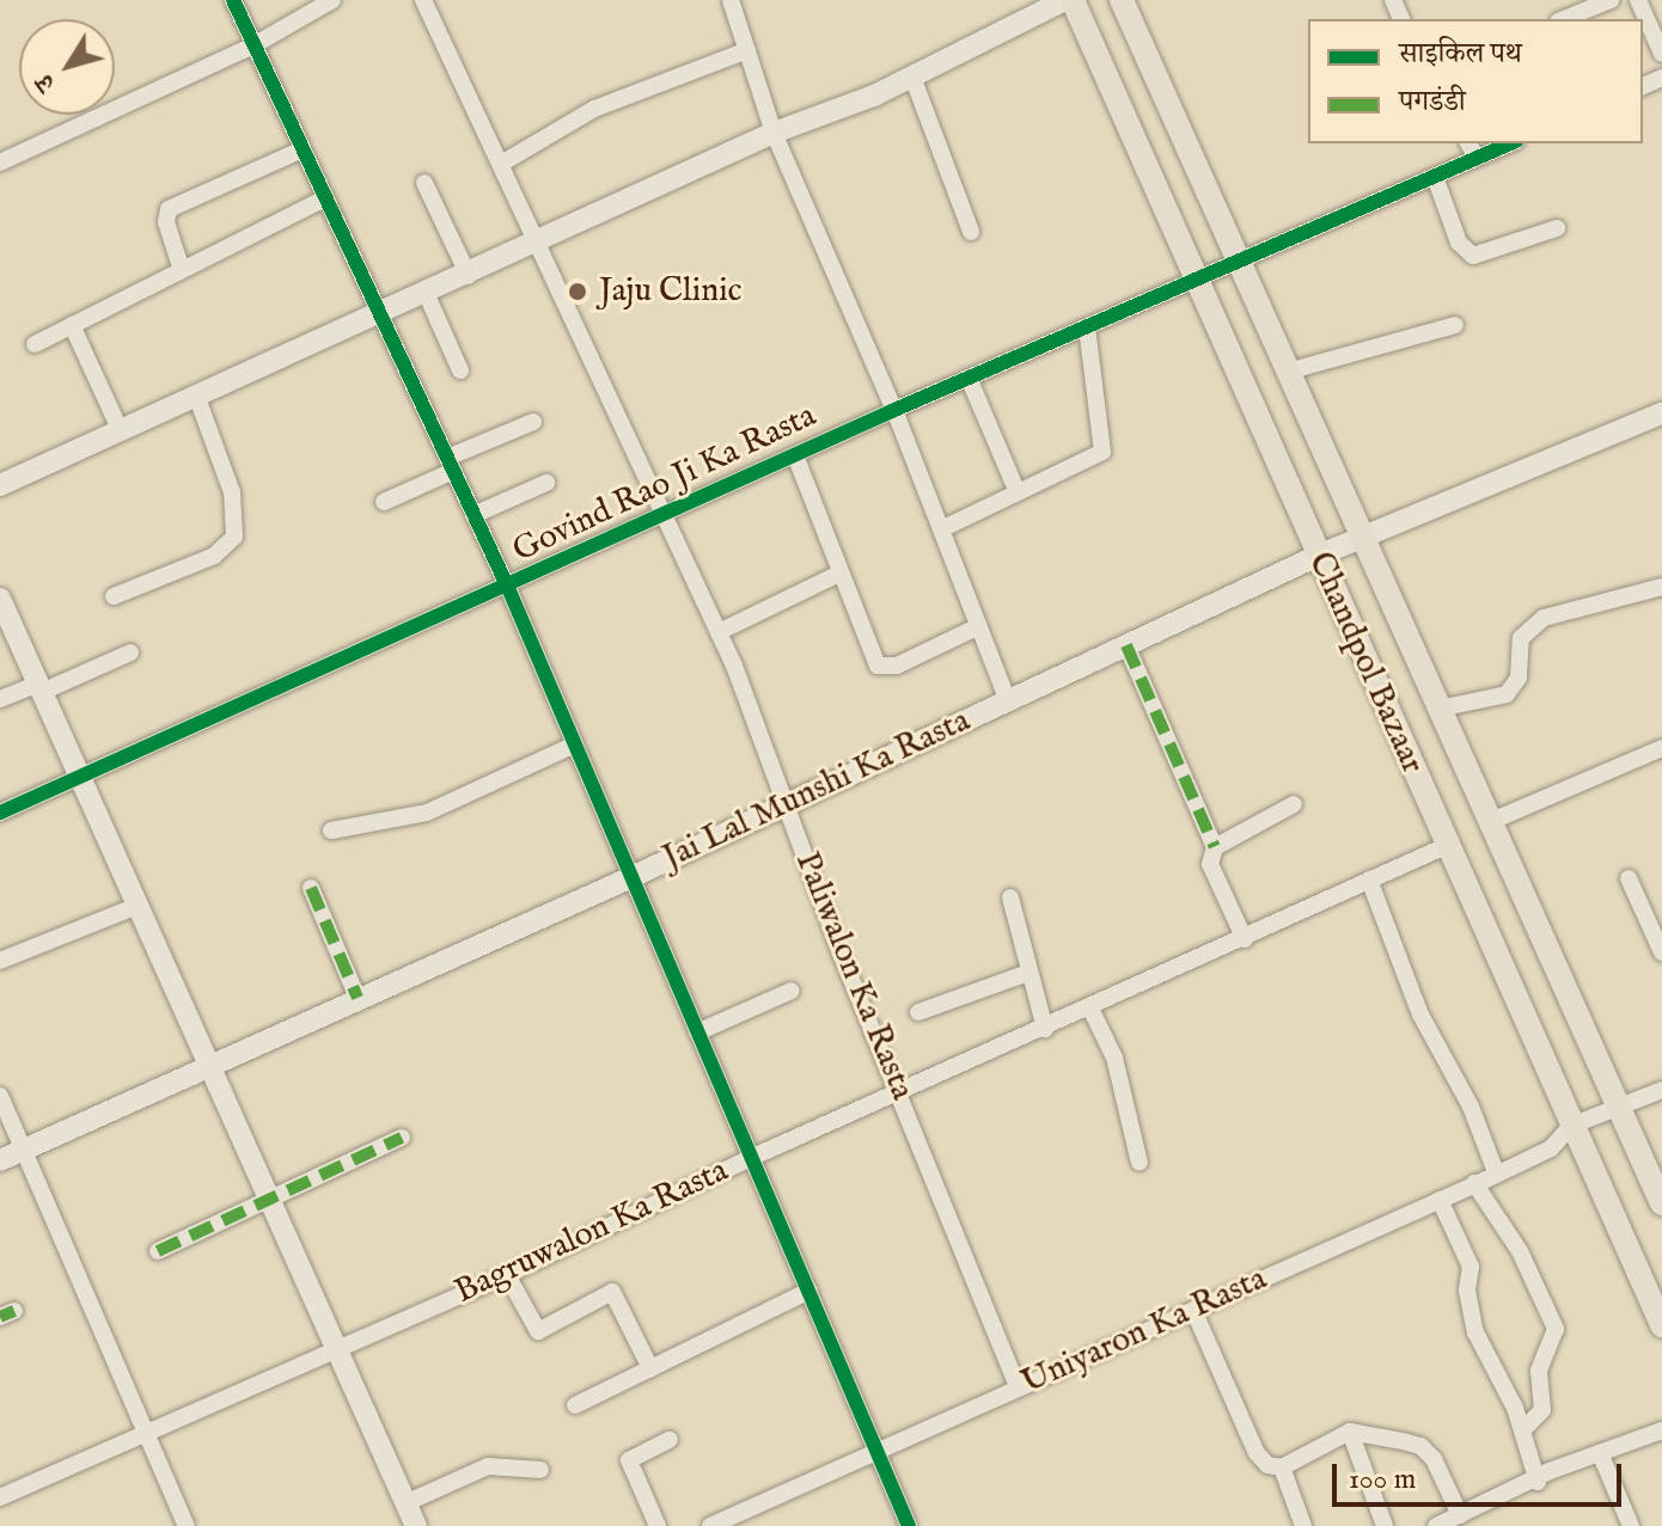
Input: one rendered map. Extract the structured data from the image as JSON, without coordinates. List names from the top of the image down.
{
  "streets": {
    "main road": ["Chandpol Bazaar"],
    "street": [
      "Govind Rao Ji Ka Rasta",
      "Jai Lal Munshi Ka Rasta",
      "Paliwalon Ka Rasta",
      "Bagruwalon Ka Rasta",
      "Uniyaron Ka Rasta"
    ]
  },
  "crossings": [
    ["Govind Rao Ji Ka Rasta", "Chandpol Bazaar"],
    ["Govind Rao Ji Ka Rasta", "Paliwalon Ka Rasta"],
    ["Chandpol Bazaar", "Jai Lal Munshi Ka Rasta"],
    ["Chandpol Bazaar", "Bagruwalon Ka Rasta"],
    ["Chandpol Bazaar", "Uniyaron Ka Rasta"],
    ["Jai Lal Munshi Ka Rasta", "Paliwalon Ka Rasta"],
    ["Paliwalon Ka Rasta", "Bagruwalon Ka Rasta"],
    ["Paliwalon Ka Rasta", "Uniyaron Ka Rasta"]
  ],
  "places": ["Jaju Clinic"],
  "legend": ["साइकिल पथ", "पगडंडी"],
  "scale_bar": "100 m",
  "north": "bottom left"
}
